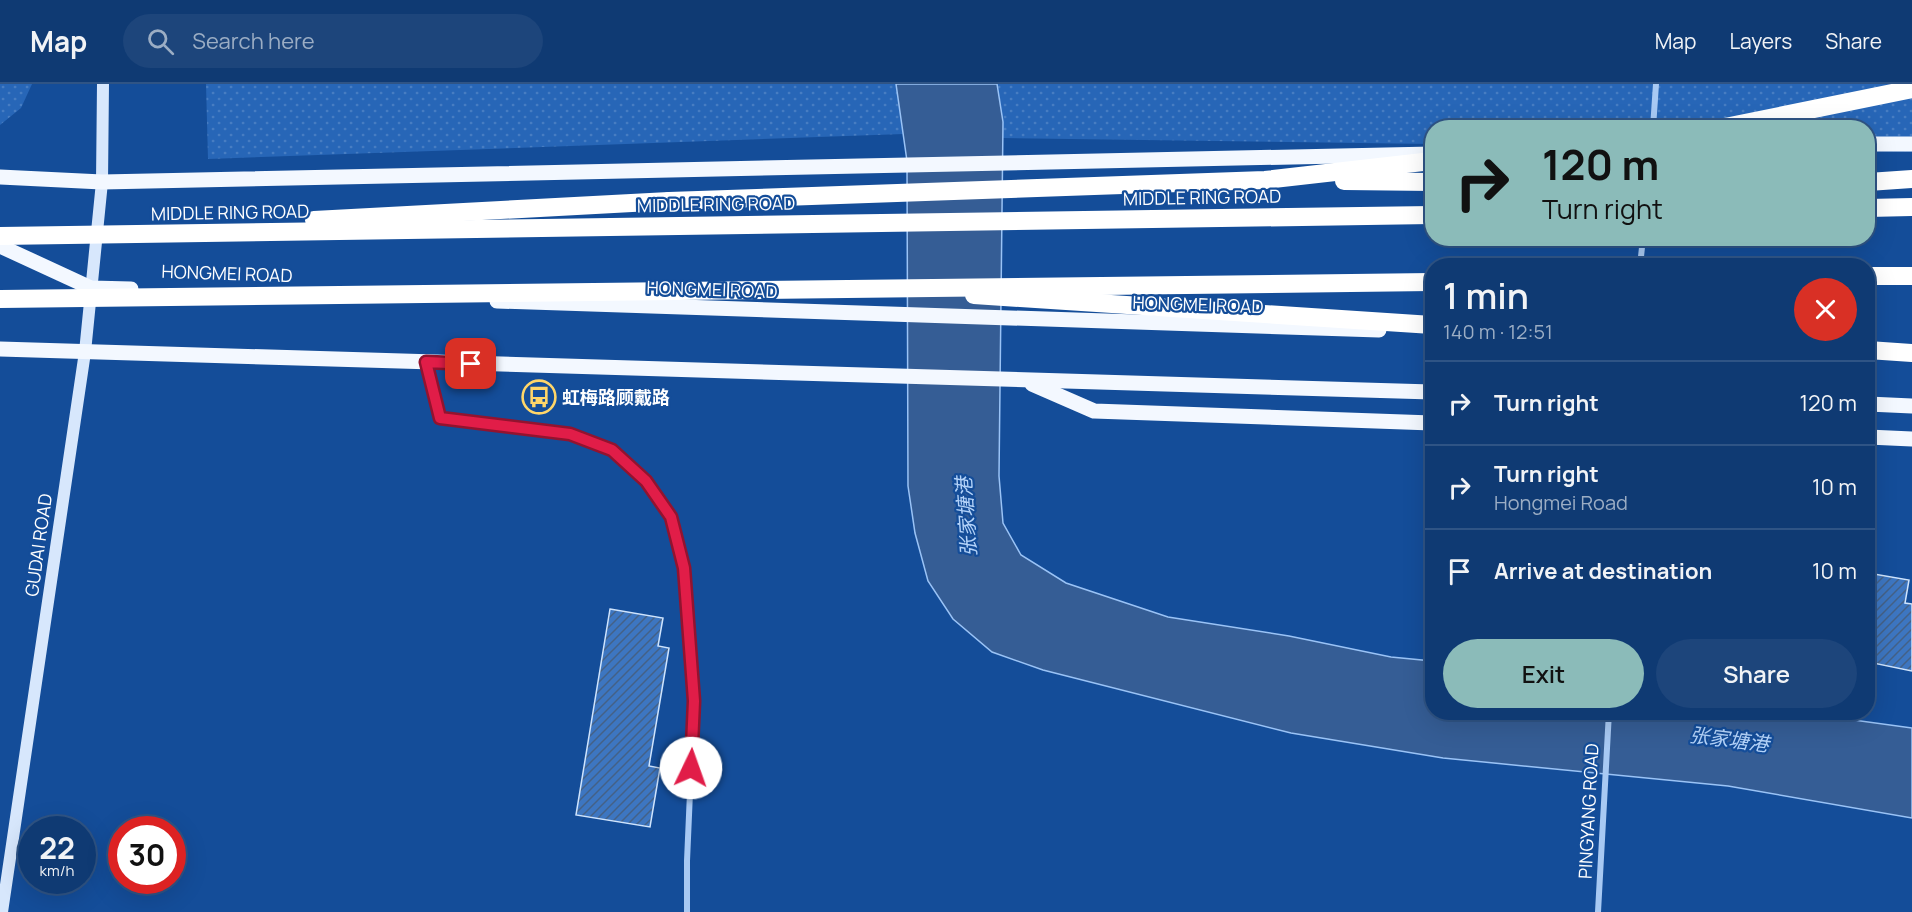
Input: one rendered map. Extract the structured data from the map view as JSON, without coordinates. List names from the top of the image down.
{
  "streets": {
    "highway": ["MIDDLE RING ROAD"],
    "main road": ["HONGMEI ROAD", "GUDAI ROAD"],
    "street": ["PINGYANG ROAD"]
  },
  "crossings": [
    ["MIDDLE RING ROAD", "HONGMEI ROAD"],
    ["HONGMEI ROAD", "GUDAI ROAD"]
  ],
  "water": ["张家塘港"],
  "places": {
    "bus stop": ["虹梅路顾戴路"]
  },
  "page": {
    "header": "Map",
    "search": "Search here",
    "nav": ["Map", "Layers", "Share"],
    "turn": ["120 m", "Turn right"],
    "heading": ["1 min", "140 m · 12:51"],
    "list": [
      {
        "name": "Turn right",
        "value": "120 m"
      },
      {
        "name": "Turn right",
        "note": "Hongmei Road",
        "value": "10 m"
      },
      {
        "name": "Arrive at destination",
        "value": "10 m"
      }
    ],
    "buttons": ["Exit", "Share"],
    "speed": "22 km/h",
    "limit": "30"
  }
}
